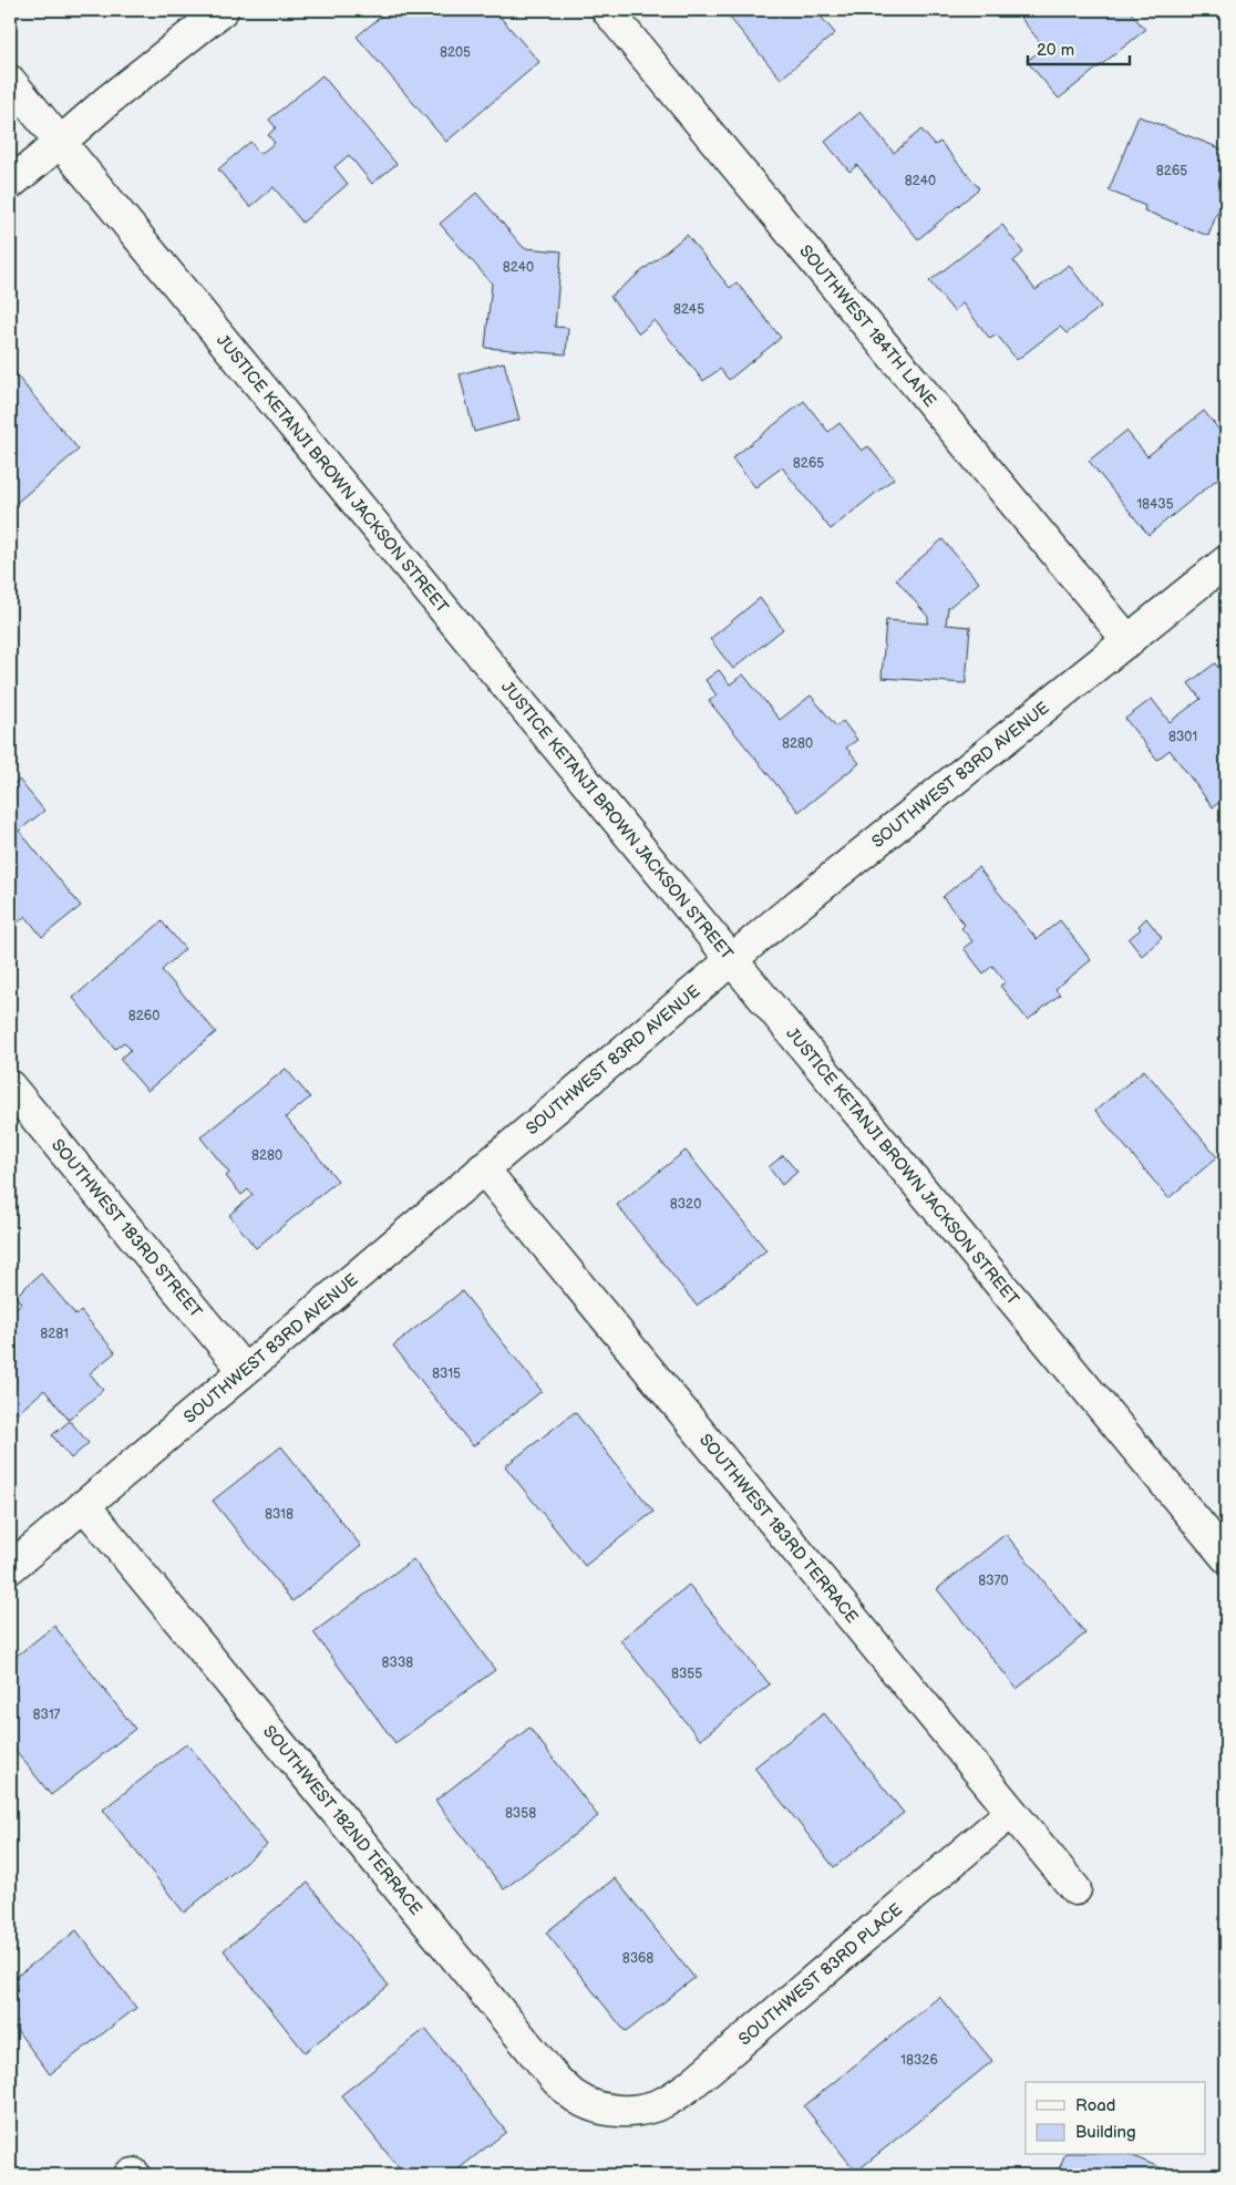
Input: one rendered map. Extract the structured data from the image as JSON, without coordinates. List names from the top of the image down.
{
  "streets": {
    "street": [
      "SOUTHWEST 184TH LANE",
      "JUSTICE KETANJI BROWN JACKSON STREET",
      "SOUTHWEST 83RD AVENUE",
      "SOUTHWEST 183RD STREET",
      "SOUTHWEST 183RD TERRACE",
      "SOUTHWEST 182ND TERRACE",
      "SOUTHWEST 83RD PLACE"
    ]
  },
  "crossings": [
    ["SOUTHWEST 184TH LANE", "SOUTHWEST 83RD AVENUE"],
    ["JUSTICE KETANJI BROWN JACKSON STREET", "SOUTHWEST 83RD AVENUE"],
    ["SOUTHWEST 83RD AVENUE", "SOUTHWEST 183RD STREET"],
    ["SOUTHWEST 83RD AVENUE", "SOUTHWEST 183RD TERRACE"],
    ["SOUTHWEST 83RD AVENUE", "SOUTHWEST 182ND TERRACE"],
    ["SOUTHWEST 183RD TERRACE", "SOUTHWEST 83RD PLACE"],
    ["SOUTHWEST 182ND TERRACE", "SOUTHWEST 83RD PLACE"]
  ],
  "house_numbers": [
    "8205",
    "8265",
    "8240",
    "8240",
    "8245",
    "8265",
    "18435",
    "8301",
    "8280",
    "8260",
    "8280",
    "8320",
    "8281",
    "8315",
    "8318",
    "8370",
    "8338",
    "8355",
    "8317",
    "8358",
    "8368",
    "18326"
  ],
  "legend": ["Road", "Building"],
  "scale_bar": "20 m"
}
